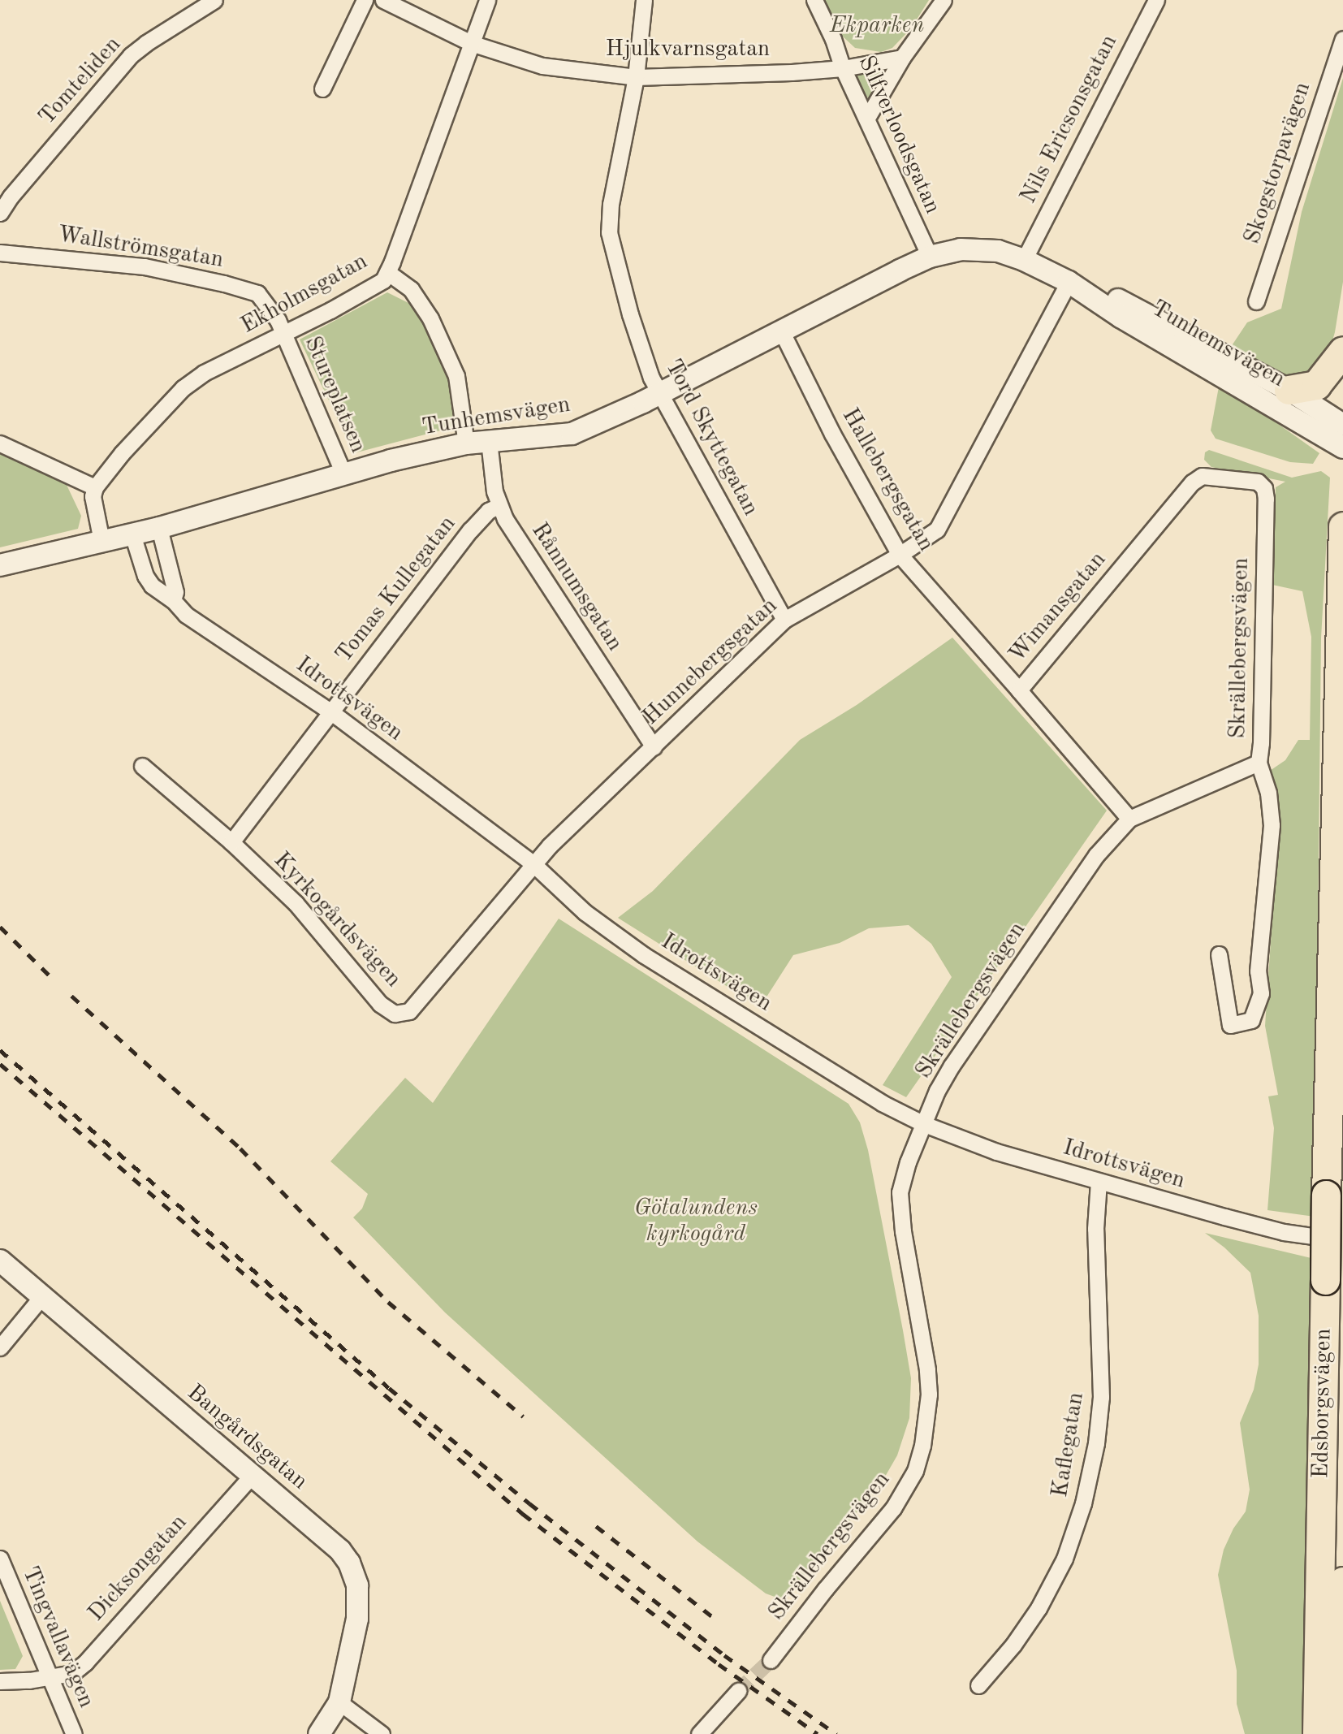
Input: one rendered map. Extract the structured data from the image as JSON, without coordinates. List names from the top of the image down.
{
  "streets": {
    "highway": ["Edsborgsvägen"],
    "street": [
      "Hjulkvarnsgatan",
      "Tomteliden",
      "Nils Ericsonsgatan",
      "Silfverloodsgatan",
      "Skogstorpavägen",
      "Wallströmsgatan",
      "Ekholmsgatan",
      "Tunhemsvägen",
      "Stureplatsen",
      "Tord Skyttegatan",
      "Hallebergsgatan",
      "Rånnumsgatan",
      "Tomas Kullegatan",
      "Wimansgatan",
      "Skrällebergsvägen",
      "Hunnebergsgatan",
      "Idrottsvägen",
      "Kyrkogårdsvägen",
      "Bangårdsgatan",
      "Kaflegatan",
      "Dicksongatan",
      "Tingvallavägen"
    ]
  },
  "crossings": [
    ["Hjulkvarnsgatan", "Silfverloodsgatan"],
    ["Hjulkvarnsgatan", "Ekholmsgatan"],
    ["Hjulkvarnsgatan", "Tord Skyttegatan"],
    ["Nils Ericsonsgatan", "Tunhemsvägen"],
    ["Silfverloodsgatan", "Tunhemsvägen"],
    ["Wallströmsgatan", "Ekholmsgatan"],
    ["Wallströmsgatan", "Stureplatsen"],
    ["Ekholmsgatan", "Stureplatsen"],
    ["Tunhemsvägen", "Stureplatsen"],
    ["Tunhemsvägen", "Tord Skyttegatan"],
    ["Tunhemsvägen", "Hallebergsgatan"],
    ["Tunhemsvägen", "Rånnumsgatan"],
    ["Tunhemsvägen", "Hunnebergsgatan"],
    ["Tunhemsvägen", "Idrottsvägen"],
    ["Tord Skyttegatan", "Hunnebergsgatan"],
    ["Hallebergsgatan", "Wimansgatan"],
    ["Hallebergsgatan", "Hunnebergsgatan"],
    ["Rånnumsgatan", "Tomas Kullegatan"],
    ["Rånnumsgatan", "Hunnebergsgatan"],
    ["Tomas Kullegatan", "Idrottsvägen"],
    ["Tomas Kullegatan", "Kyrkogårdsvägen"],
    ["Wimansgatan", "Skrällebergsvägen"],
    ["Skrällebergsvägen", "Idrottsvägen"],
    ["Hunnebergsgatan", "Idrottsvägen"],
    ["Hunnebergsgatan", "Kyrkogårdsvägen"],
    ["Idrottsvägen", "Kyrkogårdsvägen"],
    ["Idrottsvägen", "Kaflegatan"],
    ["Bangårdsgatan", "Dicksongatan"],
    ["Dicksongatan", "Tingvallavägen"]
  ],
  "parks": ["Ekparken", "Götalundens kyrkogård"]
}
